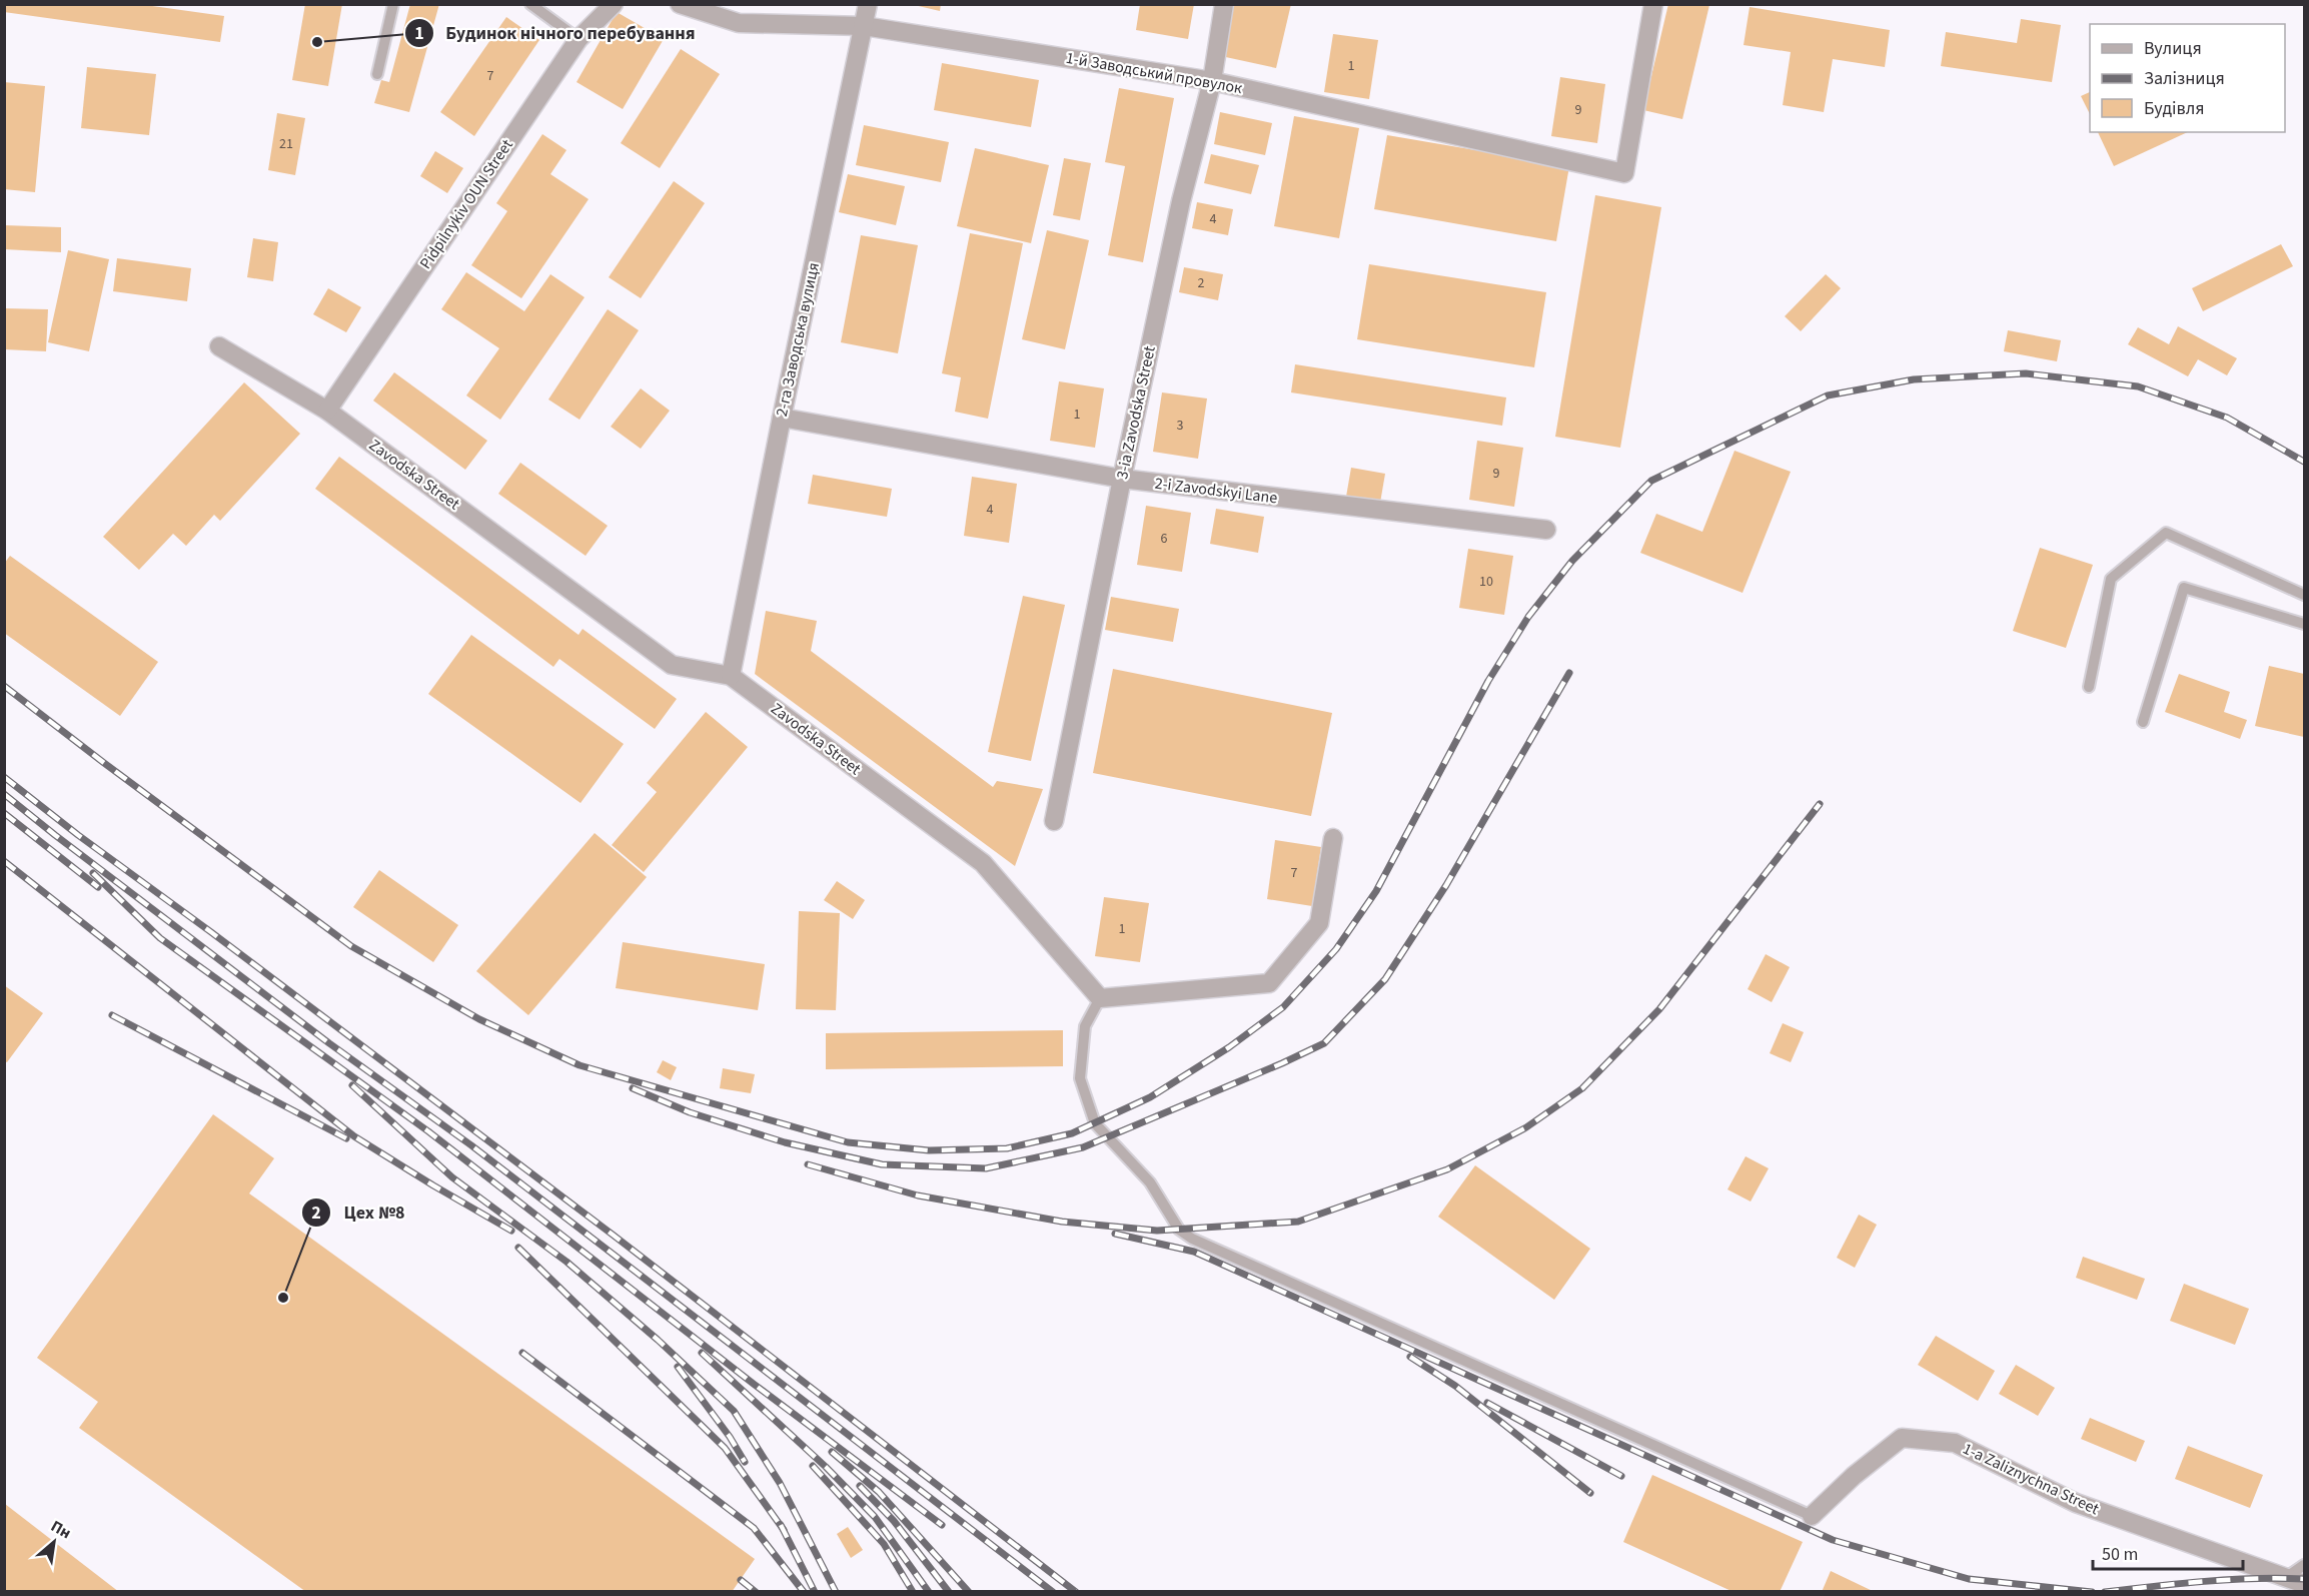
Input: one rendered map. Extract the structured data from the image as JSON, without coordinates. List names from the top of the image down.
{
  "streets": {
    "street": [
      "1-й Заводський провулок",
      "Pidpilnykiv OUN Street",
      "2-га Заводська вулиця",
      "3-ia Zavodska Street",
      "Zavodska Street",
      "2-i Zavodskyi Lane",
      "1-a Zaliznychna Street"
    ]
  },
  "crossings": [
    ["1-й Заводський провулок", "2-га Заводська вулиця"],
    ["1-й Заводський провулок", "3-ia Zavodska Street"],
    ["Pidpilnykiv OUN Street", "Zavodska Street"],
    ["2-га Заводська вулиця", "Zavodska Street"],
    ["2-га Заводська вулиця", "2-i Zavodskyi Lane"],
    ["3-ia Zavodska Street", "2-i Zavodskyi Lane"]
  ],
  "places": ["Будинок нічного перебування", "Цех №8"],
  "house_numbers": [
    "1",
    "7",
    "9",
    "21",
    "4",
    "2",
    "1",
    "3",
    "9",
    "4",
    "6",
    "10",
    "7",
    "1"
  ],
  "legend": ["Вулиця", "Залізниця", "Будівля"],
  "scale_bar": "50 m",
  "north": "top right"
}
